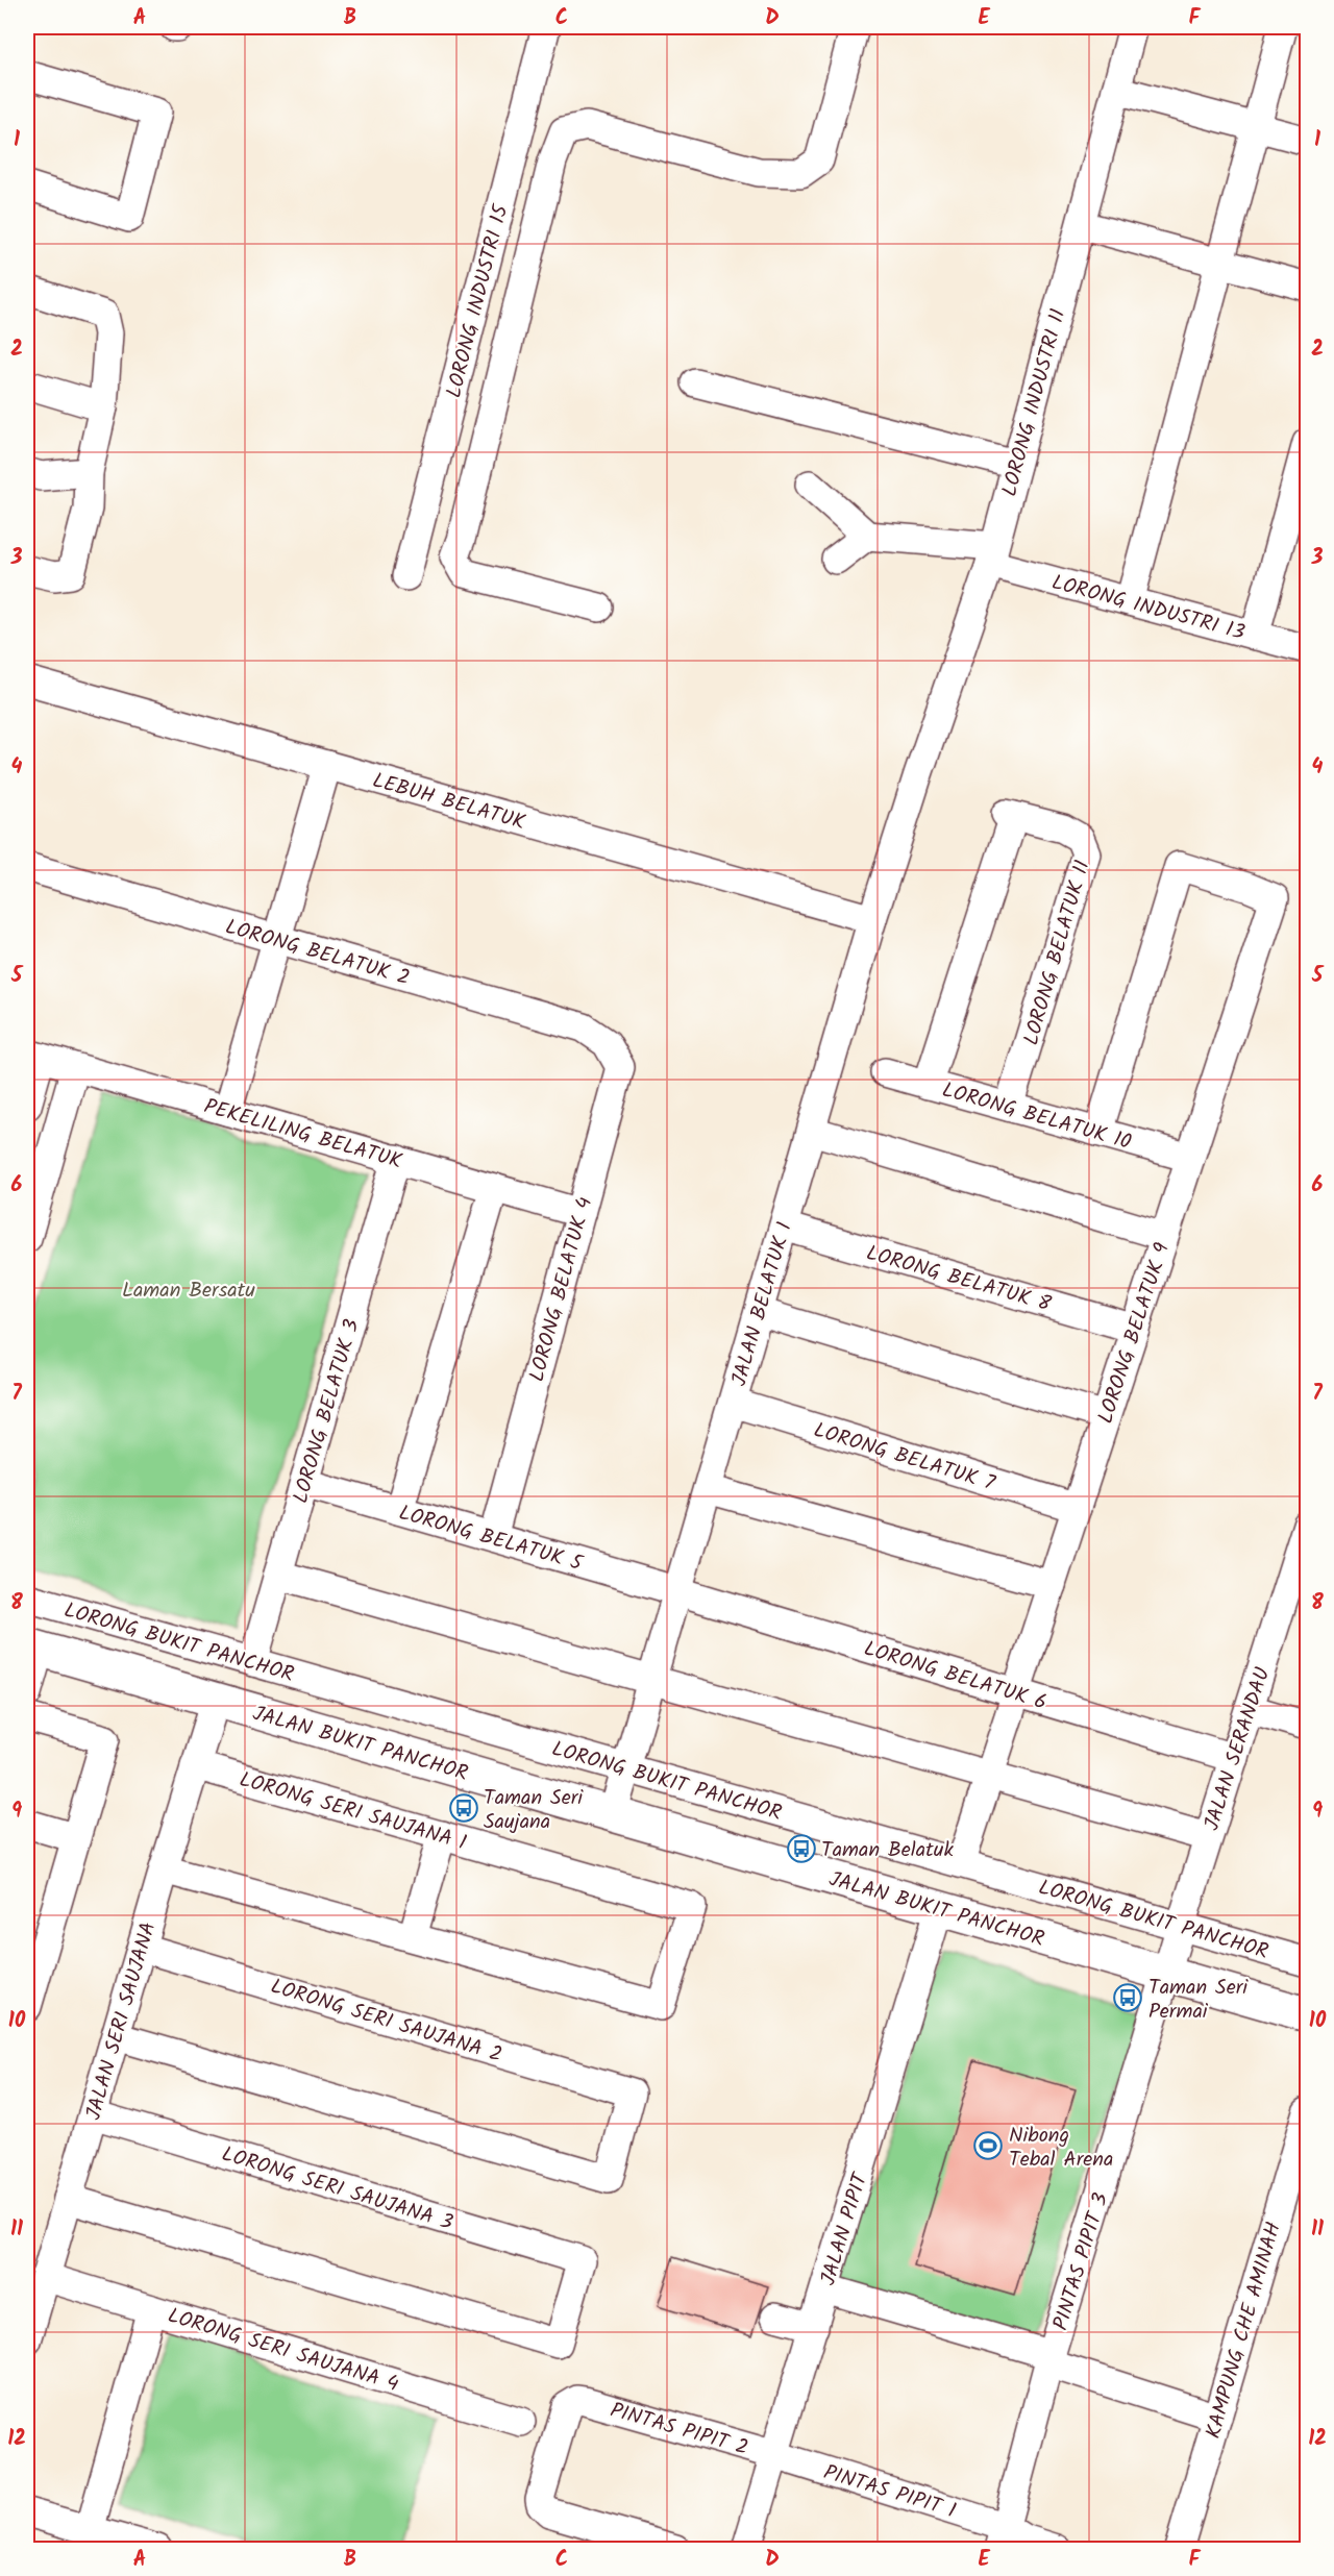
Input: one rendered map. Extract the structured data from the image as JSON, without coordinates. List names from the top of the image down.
{
  "streets": {
    "main road": ["JALAN BUKIT PANCHOR"],
    "street": [
      "LORONG INDUSTRI 15",
      "LORONG INDUSTRI 11",
      "LORONG INDUSTRI 13",
      "LEBUH BELATUK",
      "LORONG BELATUK 2",
      "LORONG BELATUK 11",
      "LORONG BELATUK 10",
      "PEKELILING BELATUK",
      "LORONG BELATUK 8",
      "LORONG BELATUK 4",
      "JALAN BELATUK 1",
      "LORONG BELATUK 9",
      "LORONG BELATUK 3",
      "LORONG BELATUK 7",
      "LORONG BELATUK 5",
      "LORONG BUKIT PANCHOR",
      "LORONG BELATUK 6",
      "JALAN SERANDAU",
      "LORONG SERI SAUJANA 1",
      "LORONG SERI SAUJANA 2",
      "JALAN SERI SAUJANA",
      "LORONG SERI SAUJANA 3",
      "JALAN PIPIT",
      "PINTAS PIPIT 3",
      "KAMPUNG CHE AMINAH",
      "LORONG SERI SAUJANA 4",
      "PINTAS PIPIT 2",
      "PINTAS PIPIT 1"
    ]
  },
  "crossings": [
    ["LORONG INDUSTRI 11", "LORONG INDUSTRI 13"],
    ["LORONG INDUSTRI 11", "JALAN BELATUK 1"],
    ["LEBUH BELATUK", "JALAN BELATUK 1"],
    ["LORONG BELATUK 2", "LORONG BELATUK 4"],
    ["LORONG BELATUK 11", "LORONG BELATUK 10"],
    ["LORONG BELATUK 10", "LORONG BELATUK 9"],
    ["PEKELILING BELATUK", "LORONG BELATUK 4"],
    ["PEKELILING BELATUK", "LORONG BELATUK 3"],
    ["LORONG BELATUK 8", "JALAN BELATUK 1"],
    ["LORONG BELATUK 8", "LORONG BELATUK 9"],
    ["LORONG BELATUK 4", "LORONG BELATUK 5"],
    ["JALAN BELATUK 1", "LORONG BELATUK 7"],
    ["JALAN BELATUK 1", "LORONG BELATUK 5"],
    ["JALAN BELATUK 1", "LORONG BUKIT PANCHOR"],
    ["JALAN BELATUK 1", "LORONG BELATUK 6"],
    ["JALAN BELATUK 1", "JALAN BUKIT PANCHOR"],
    ["LORONG BELATUK 9", "LORONG BELATUK 7"],
    ["LORONG BELATUK 9", "LORONG BUKIT PANCHOR"],
    ["LORONG BELATUK 9", "LORONG BELATUK 6"],
    ["LORONG BELATUK 3", "LORONG BELATUK 5"],
    ["LORONG BELATUK 3", "LORONG BUKIT PANCHOR"],
    ["LORONG BELATUK 5", "LORONG BELATUK 6"],
    ["LORONG BUKIT PANCHOR", "JALAN SERANDAU"],
    ["LORONG BELATUK 6", "JALAN SERANDAU"],
    ["JALAN BUKIT PANCHOR", "JALAN SERANDAU"],
    ["JALAN BUKIT PANCHOR", "JALAN SERI SAUJANA"],
    ["JALAN BUKIT PANCHOR", "JALAN PIPIT"],
    ["JALAN BUKIT PANCHOR", "PINTAS PIPIT 3"],
    ["JALAN SERANDAU", "PINTAS PIPIT 3"],
    ["LORONG SERI SAUJANA 1", "JALAN SERI SAUJANA"],
    ["LORONG SERI SAUJANA 2", "JALAN SERI SAUJANA"],
    ["JALAN SERI SAUJANA", "LORONG SERI SAUJANA 3"],
    ["JALAN SERI SAUJANA", "LORONG SERI SAUJANA 4"],
    ["JALAN PIPIT", "PINTAS PIPIT 2"],
    ["JALAN PIPIT", "PINTAS PIPIT 1"],
    ["PINTAS PIPIT 3", "PINTAS PIPIT 1"],
    ["PINTAS PIPIT 2", "PINTAS PIPIT 1"]
  ],
  "parks": ["Laman Bersatu"],
  "places": {
    "bus stop": ["Taman Seri Saujana", "Taman Belatuk", "Taman Seri Permai"],
    "sports": ["Nibong Tebal Arena"]
  },
  "grid": {
    "columns": [
      "A",
      "B",
      "C",
      "D",
      "E",
      "F"
    ],
    "rows": [
      "1",
      "2",
      "3",
      "4",
      "5",
      "6",
      "7",
      "8",
      "9",
      "10",
      "11",
      "12"
    ]
  }
}
